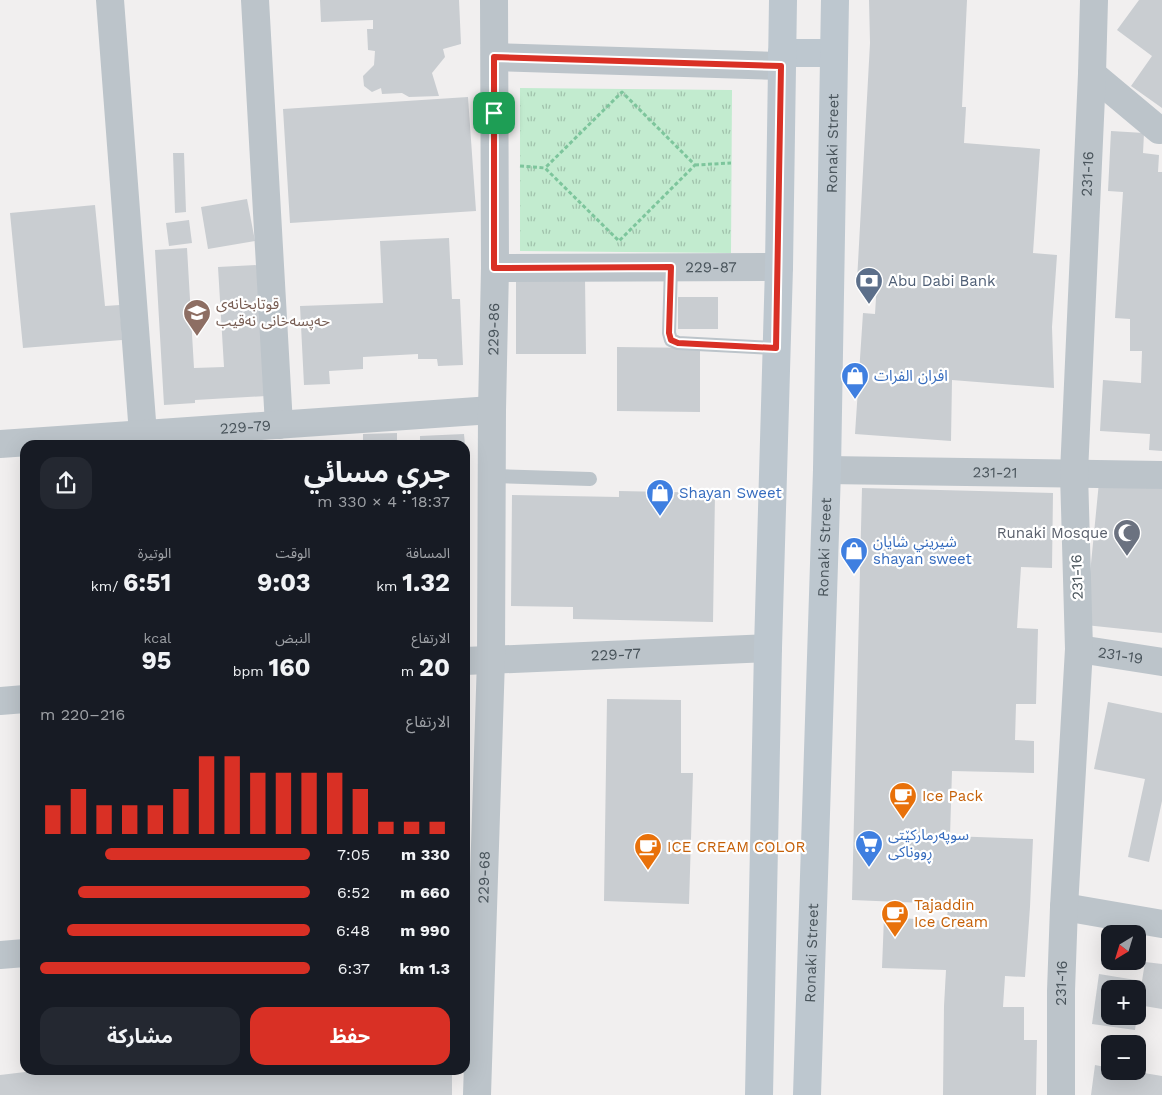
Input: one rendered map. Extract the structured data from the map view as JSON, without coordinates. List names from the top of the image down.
{
  "streets": {
    "main road": ["Ronaki Street"],
    "street": [
      "231-16",
      "229-87",
      "229-86",
      "229-79",
      "231-21",
      "229-77",
      "231-19",
      "229-68"
    ]
  },
  "crossings": [
    ["Ronaki Street", "231-21"],
    ["231-16", "231-21"],
    ["231-16", "231-19"],
    ["229-87", "229-86"],
    ["229-86", "229-79"],
    ["229-86", "229-77"],
    ["229-86", "229-68"],
    ["229-77", "229-68"]
  ],
  "places": {
    "bank": ["Abu Dabi Bank"],
    "school or university": ["قوتابخانەی حەپسەخانی نەقیب"],
    "shop": ["افران الفرات", "Shayan Sweet", "شيريني شايان shayan sweet"],
    "mosque": ["Runaki Mosque"],
    "cafe": ["Ice Pack", "ICE CREAM COLOR", "Tajaddin Ice Cream"],
    "supermarket": ["سوپەرمارکێتی ڕووناکی"]
  },
  "north": "bottom left",
  "page": {
    "heading": ["جري مسائي", "18:37 · 4 × 330 m"],
    "stats": [
      ["المسافة", "1.32 km"],
      ["الوقت", "9:03"],
      ["الوتيرة", "6:51 /km"],
      ["الارتفاع", "20 m"],
      ["النبض", "160 bpm"],
      ["kcal", "95"]
    ],
    "chart": ["الارتفاع", "216–220 m"],
    "list": [
      {
        "name": "330 m",
        "note": "7:05"
      },
      {
        "name": "660 m",
        "note": "6:52"
      },
      {
        "name": "990 m",
        "note": "6:48"
      },
      {
        "name": "1.3 km",
        "note": "6:37"
      }
    ],
    "map_buttons": ["+", "−"],
    "buttons": ["حفظ", "مشاركة"]
  }
}
